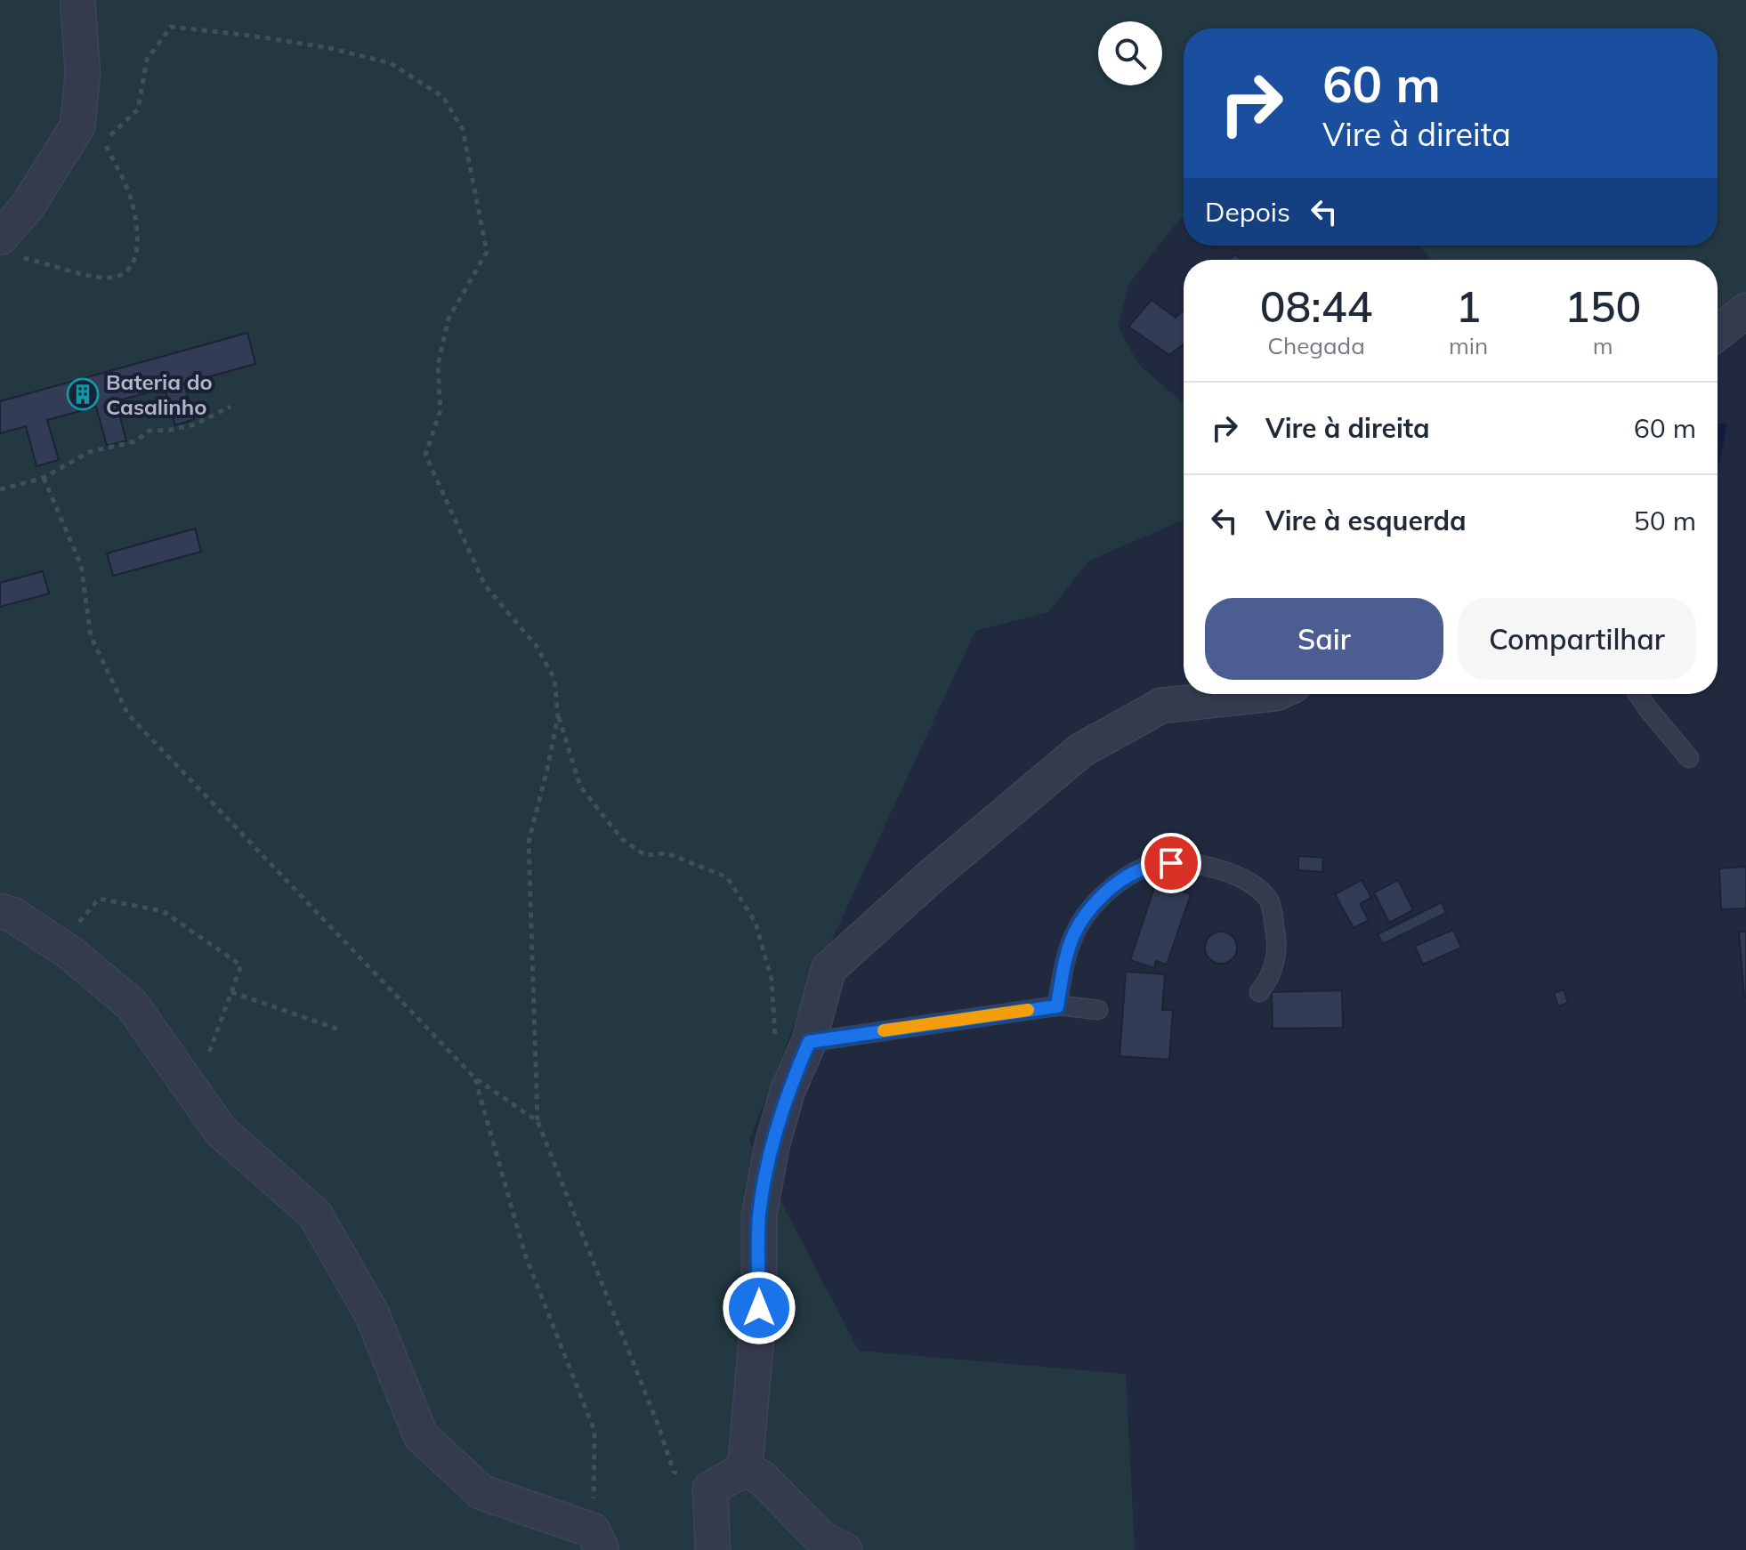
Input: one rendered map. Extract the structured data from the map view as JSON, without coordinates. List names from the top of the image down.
{
  "places": {
    "building": ["Bateria do Casalinho"]
  },
  "page": {
    "turn": ["60 m", "Vire à direita"],
    "then": "Depois",
    "eta": [
      "08:44",
      "Chegada",
      "1",
      "min",
      "150",
      "m"
    ],
    "list": [
      {
        "name": "Vire à direita",
        "value": "60 m"
      },
      {
        "name": "Vire à esquerda",
        "value": "50 m"
      }
    ],
    "buttons": ["Sair", "Compartilhar"]
  }
}
